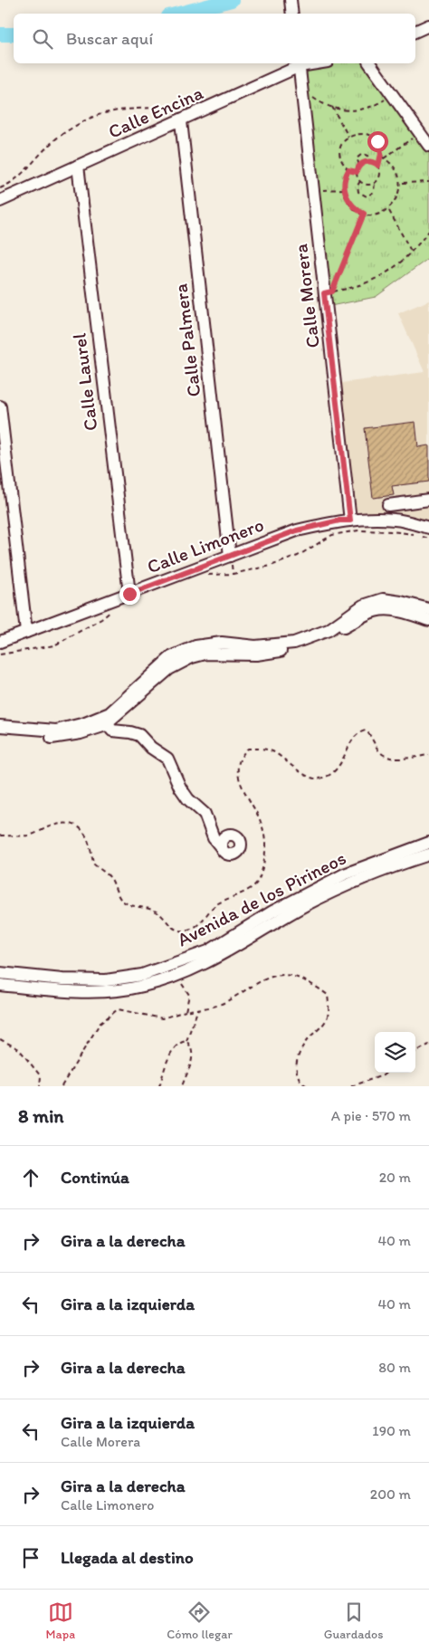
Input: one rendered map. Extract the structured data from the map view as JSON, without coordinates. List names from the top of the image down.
{
  "streets": {
    "street": [
      "Calle Encina",
      "Calle Morera",
      "Calle Palmera",
      "Calle Laurel",
      "Calle Limonero",
      "Avenida de los Pirineos"
    ]
  },
  "crossings": [
    ["Calle Encina", "Calle Morera"],
    ["Calle Encina", "Calle Palmera"],
    ["Calle Encina", "Calle Laurel"],
    ["Calle Morera", "Calle Limonero"],
    ["Calle Palmera", "Calle Limonero"],
    ["Calle Laurel", "Calle Limonero"]
  ],
  "page": {
    "search": "Buscar aquí",
    "heading": ["8 min", "A pie · 570 m"],
    "list": [
      ["Continúa", "20 m"],
      ["Gira a la derecha", "40 m"],
      ["Gira a la izquierda", "40 m"],
      ["Gira a la derecha", "80 m"],
      ["Gira a la izquierda", "Calle Morera", "190 m"],
      ["Gira a la derecha", "Calle Limonero", "200 m"],
      "Llegada al destino"
    ],
    "nav": ["Mapa", "Cómo llegar", "Guardados"]
  }
}
